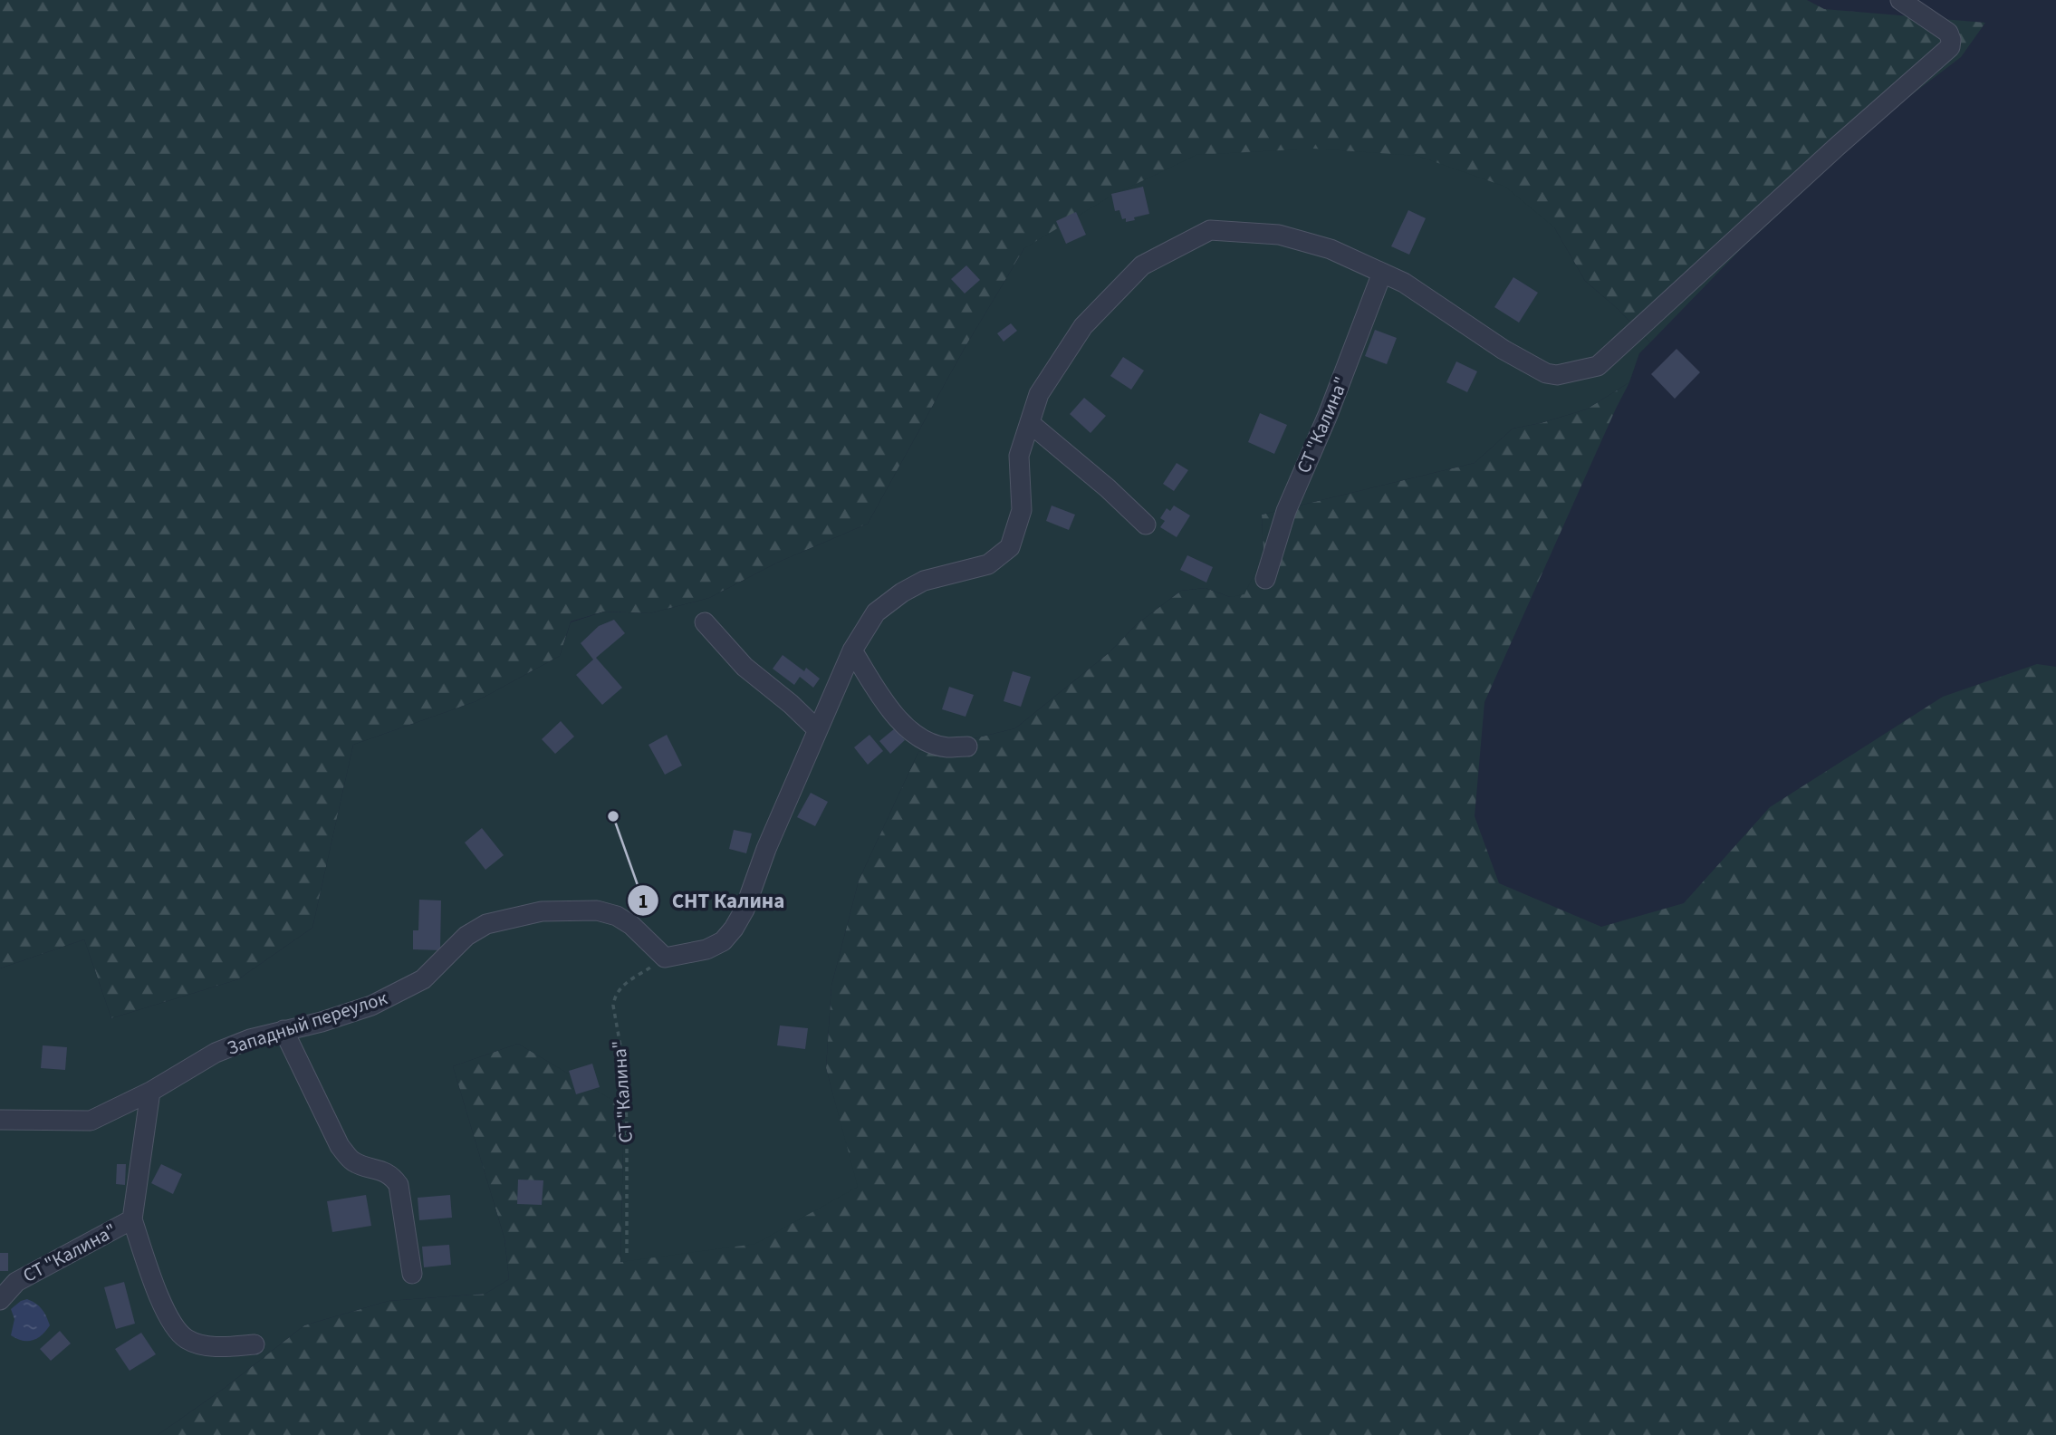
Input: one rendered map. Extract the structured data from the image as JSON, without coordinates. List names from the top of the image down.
{
  "streets": {
    "street": ["СТ \"Калина\"", "Западный переулок"]
  },
  "crossings": [
    ["СТ \"Калина\"", "Западный переулок"]
  ],
  "places": ["СНТ Калина"]
}
